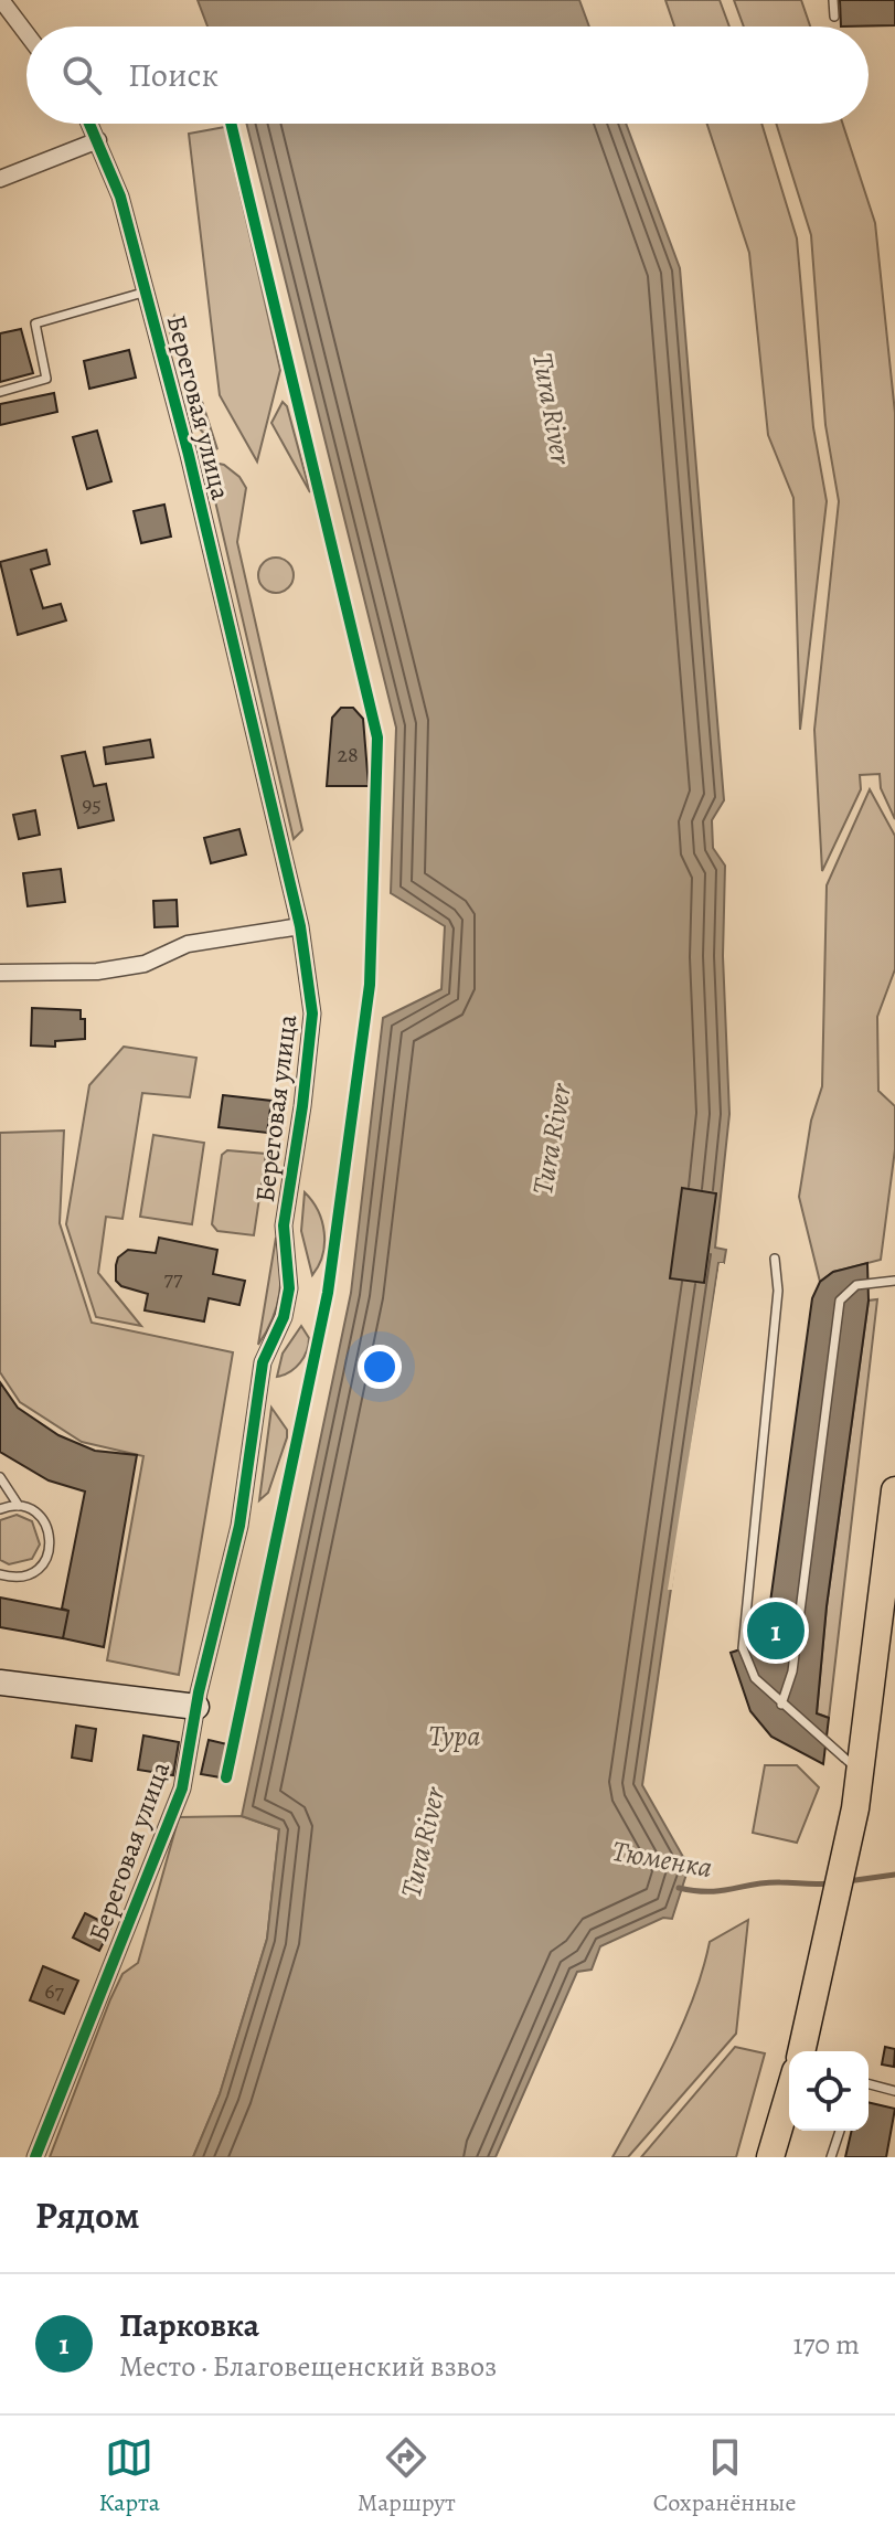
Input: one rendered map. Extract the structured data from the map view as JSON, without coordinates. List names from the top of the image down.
{
  "streets": {
    "street": ["Береговая улица"]
  },
  "water": ["Tura River", "Тура", "Тюменка"],
  "house_numbers": [
    "28",
    "95",
    "77",
    "67"
  ],
  "page": {
    "search": "Поиск",
    "pins": "1",
    "heading": "Рядом",
    "list": [
      {
        "mark": "1",
        "name": "Парковка",
        "note": "Место · Благовещенский взвоз",
        "value": "170 m"
      }
    ],
    "nav": ["Карта", "Маршрут", "Сохранённые"]
  }
}
